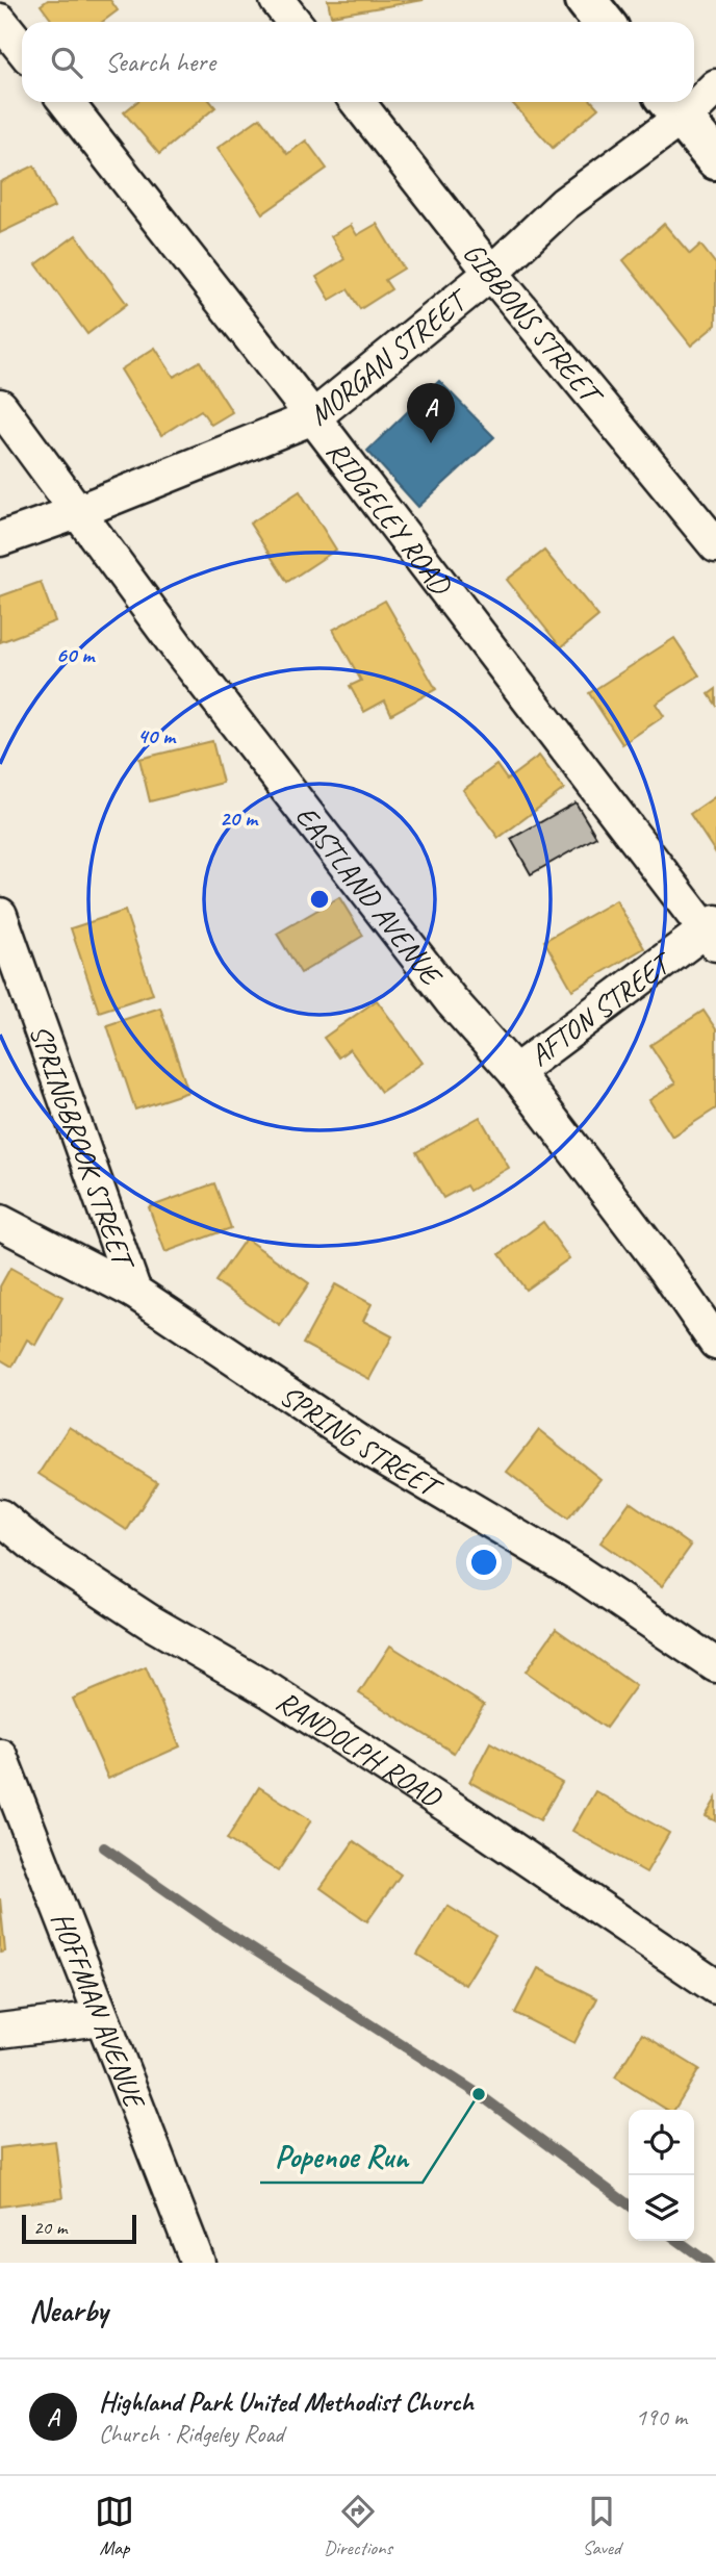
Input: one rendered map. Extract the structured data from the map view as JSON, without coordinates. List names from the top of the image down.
{
  "streets": {
    "street": [
      "GIBBONS STREET",
      "MORGAN STREET",
      "RIDGELEY ROAD",
      "EASTLAND AVENUE",
      "AFTON STREET",
      "SPRINGBROOK STREET",
      "SPRING STREET",
      "RANDOLPH ROAD",
      "HOFFMAN AVENUE"
    ]
  },
  "crossings": [
    ["GIBBONS STREET", "MORGAN STREET"],
    ["MORGAN STREET", "RIDGELEY ROAD"],
    ["MORGAN STREET", "EASTLAND AVENUE"],
    ["RIDGELEY ROAD", "AFTON STREET"],
    ["EASTLAND AVENUE", "AFTON STREET"],
    ["SPRINGBROOK STREET", "SPRING STREET"]
  ],
  "places": ["Popenoe Run"],
  "scale_bar": "20 m",
  "page": {
    "search": "Search here",
    "pins": "A",
    "scale": "20 m",
    "heading": "Nearby",
    "list": [
      {
        "mark": "A",
        "name": "Highland Park United Methodist Church",
        "note": "Church · Ridgeley Road",
        "value": "190 m"
      }
    ],
    "nav": ["Map", "Directions", "Saved"]
  },
  "rings": ["60 m", "40 m", "20 m"]
}
